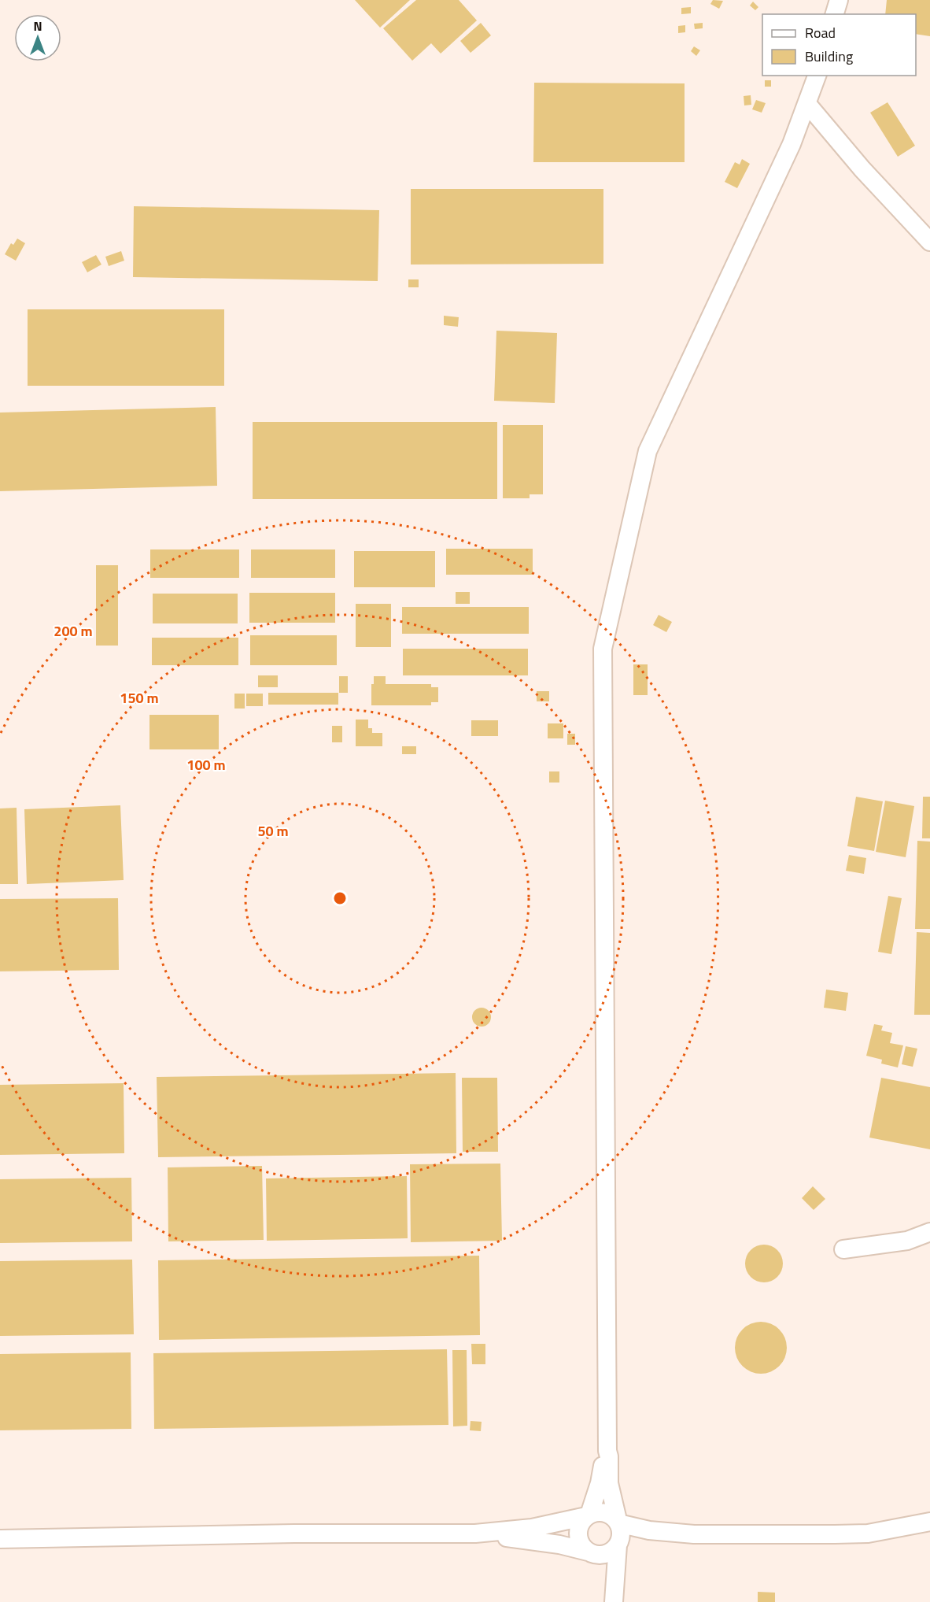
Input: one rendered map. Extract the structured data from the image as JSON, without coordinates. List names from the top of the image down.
{
  "legend": ["Road", "Building"],
  "north": "top",
  "rings": [
    "200 m",
    "150 m",
    "100 m",
    "50 m"
  ]
}
